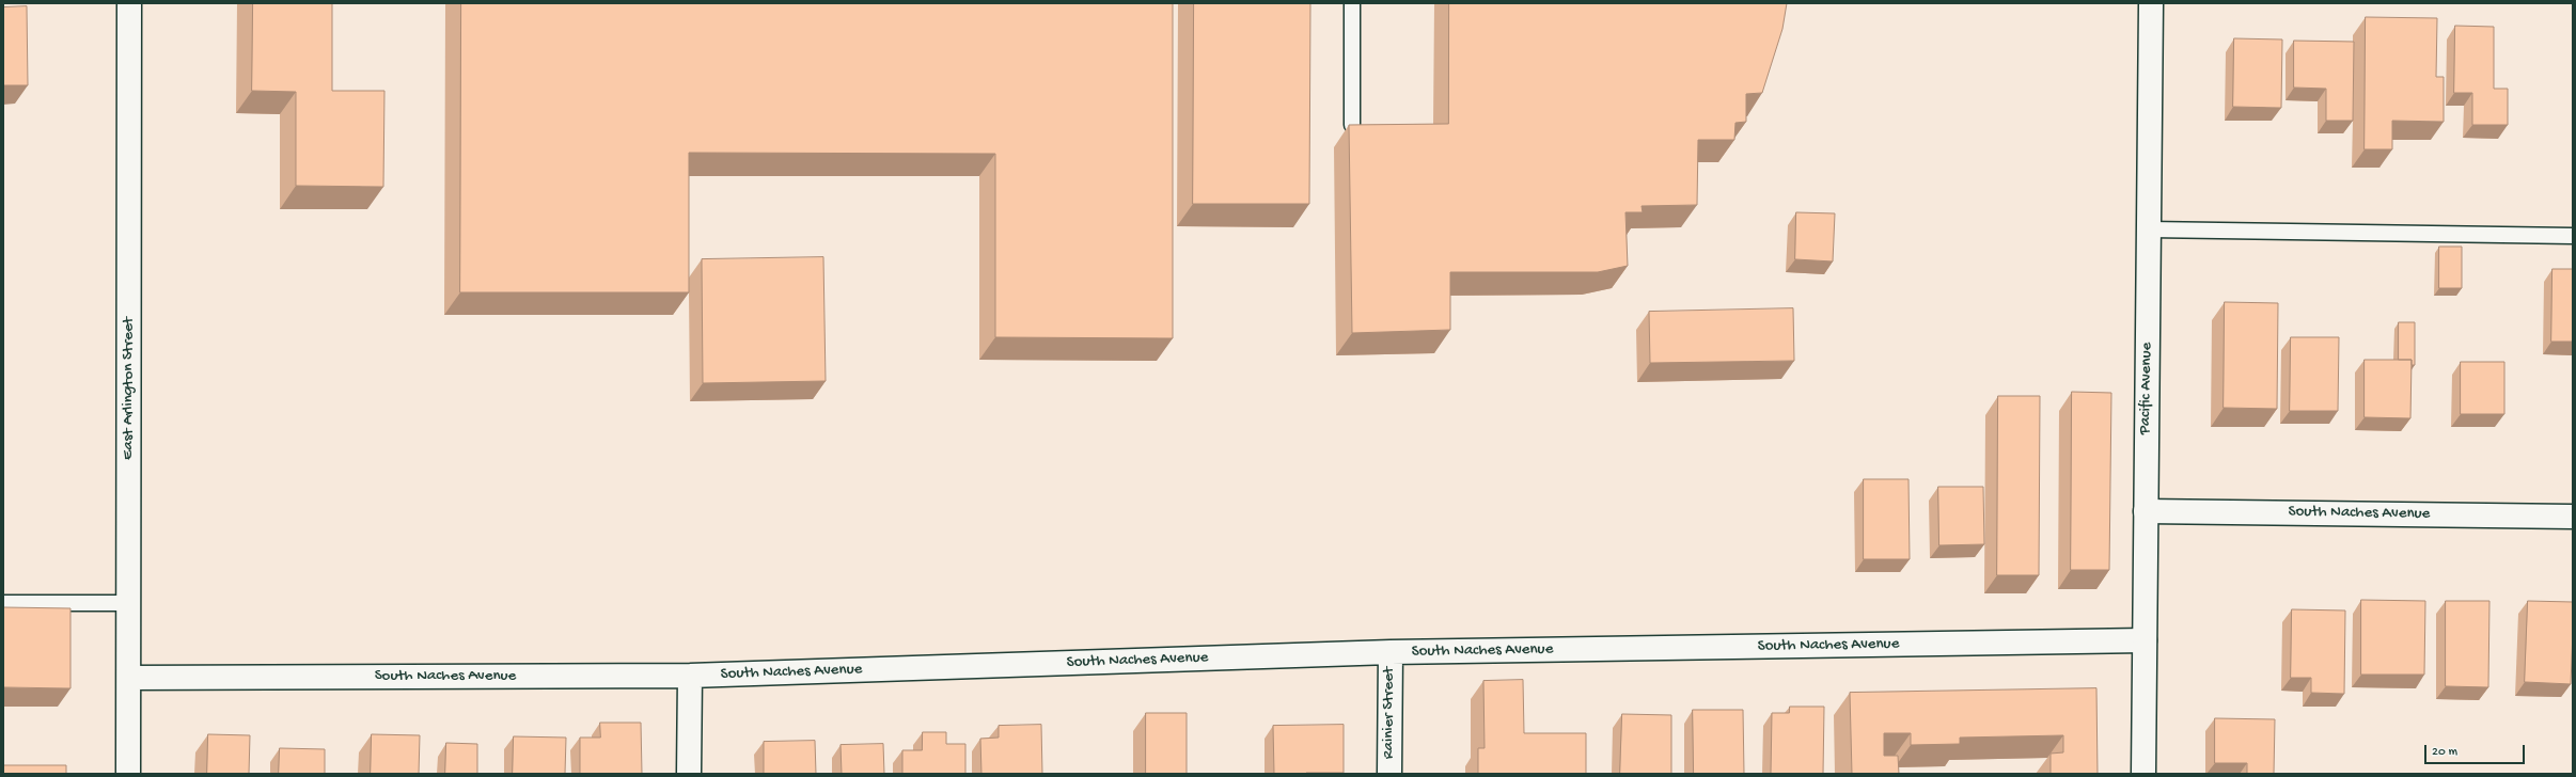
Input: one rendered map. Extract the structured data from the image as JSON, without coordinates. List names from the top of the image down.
{
  "streets": {
    "street": [
      "East Arlington Street",
      "Pacific Avenue",
      "South Naches Avenue",
      "Rainier Street"
    ]
  },
  "crossings": [
    ["East Arlington Street", "South Naches Avenue"],
    ["Pacific Avenue", "South Naches Avenue"],
    ["South Naches Avenue", "Rainier Street"]
  ],
  "scale_bar": "20 m"
}
